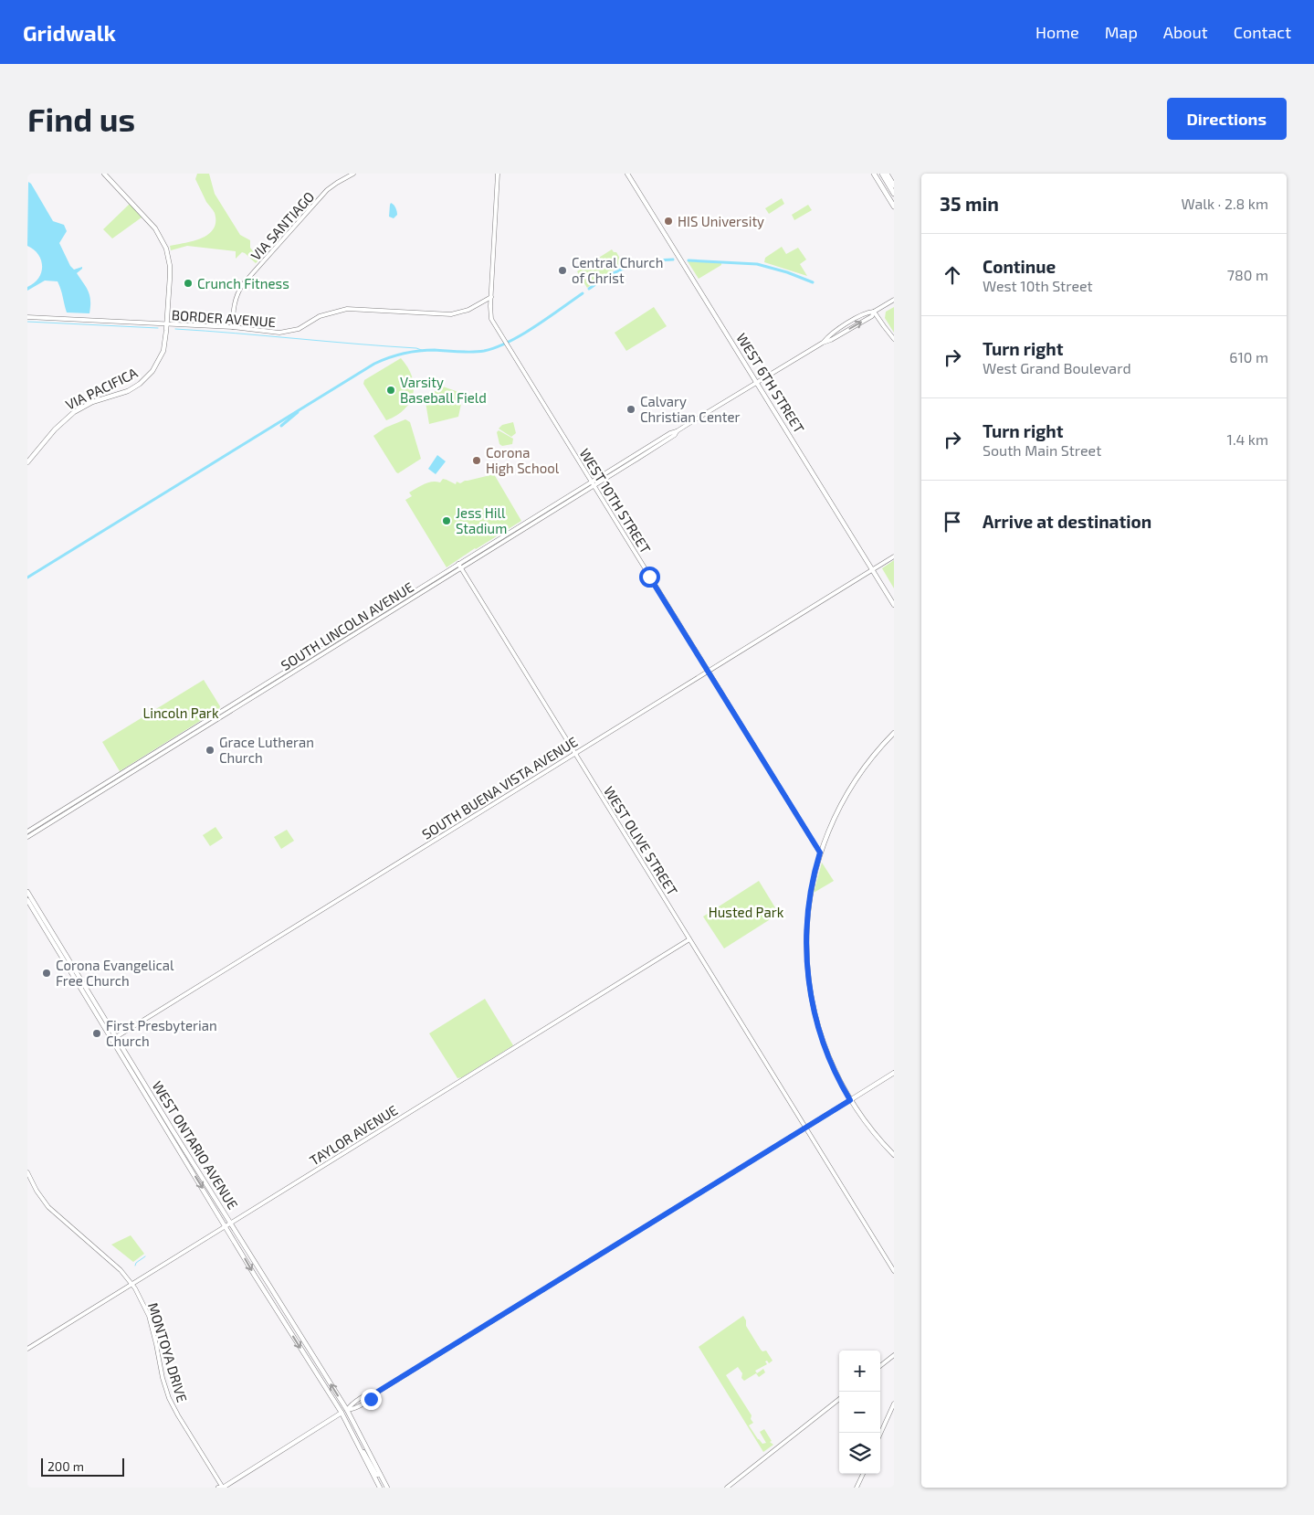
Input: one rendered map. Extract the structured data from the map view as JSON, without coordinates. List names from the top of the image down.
{
  "streets": {
    "main road": ["WEST 6TH STREET", "VIA PACIFICA", "WEST ONTARIO AVENUE"],
    "street": [
      "VIA SANTIAGO",
      "BORDER AVENUE",
      "WEST 10TH STREET",
      "SOUTH LINCOLN AVENUE",
      "SOUTH BUENA VISTA AVENUE",
      "WEST OLIVE STREET",
      "TAYLOR AVENUE",
      "MONTOYA DRIVE"
    ]
  },
  "crossings": [
    ["VIA SANTIAGO", "BORDER AVENUE"],
    ["BORDER AVENUE", "VIA PACIFICA"],
    ["BORDER AVENUE", "WEST 10TH STREET"],
    ["WEST 6TH STREET", "SOUTH LINCOLN AVENUE"],
    ["WEST 6TH STREET", "SOUTH BUENA VISTA AVENUE"],
    ["WEST 10TH STREET", "SOUTH LINCOLN AVENUE"],
    ["WEST 10TH STREET", "SOUTH BUENA VISTA AVENUE"],
    ["SOUTH LINCOLN AVENUE", "WEST OLIVE STREET"],
    ["SOUTH BUENA VISTA AVENUE", "WEST OLIVE STREET"],
    ["SOUTH BUENA VISTA AVENUE", "WEST ONTARIO AVENUE"],
    ["WEST OLIVE STREET", "TAYLOR AVENUE"],
    ["TAYLOR AVENUE", "WEST ONTARIO AVENUE"],
    ["TAYLOR AVENUE", "MONTOYA DRIVE"]
  ],
  "parks": ["Lincoln Park", "Husted Park"],
  "places": [
    "HIS University",
    "Central Church of Christ",
    "Crunch Fitness",
    "Varsity Baseball Field",
    "Calvary Christian Center",
    "Corona High School",
    "Jess Hill Stadium",
    "Grace Lutheran Church",
    "Corona Evangelical Free Church",
    "First Presbyterian Church"
  ],
  "scale_bar": "200 m",
  "page": {
    "header": "Gridwalk",
    "nav": [
      "Home",
      "Map",
      "About",
      "Contact"
    ],
    "buttons": "Directions",
    "title": "Find us",
    "heading": ["35 min", "Walk · 2.8 km"],
    "list": [
      ["Continue", "West 10th Street", "780 m"],
      ["Turn right", "West Grand Boulevard", "610 m"],
      ["Turn right", "South Main Street", "1.4 km"],
      "Arrive at destination"
    ],
    "map_buttons": ["+", "−"],
    "scale": "200 m"
  }
}
